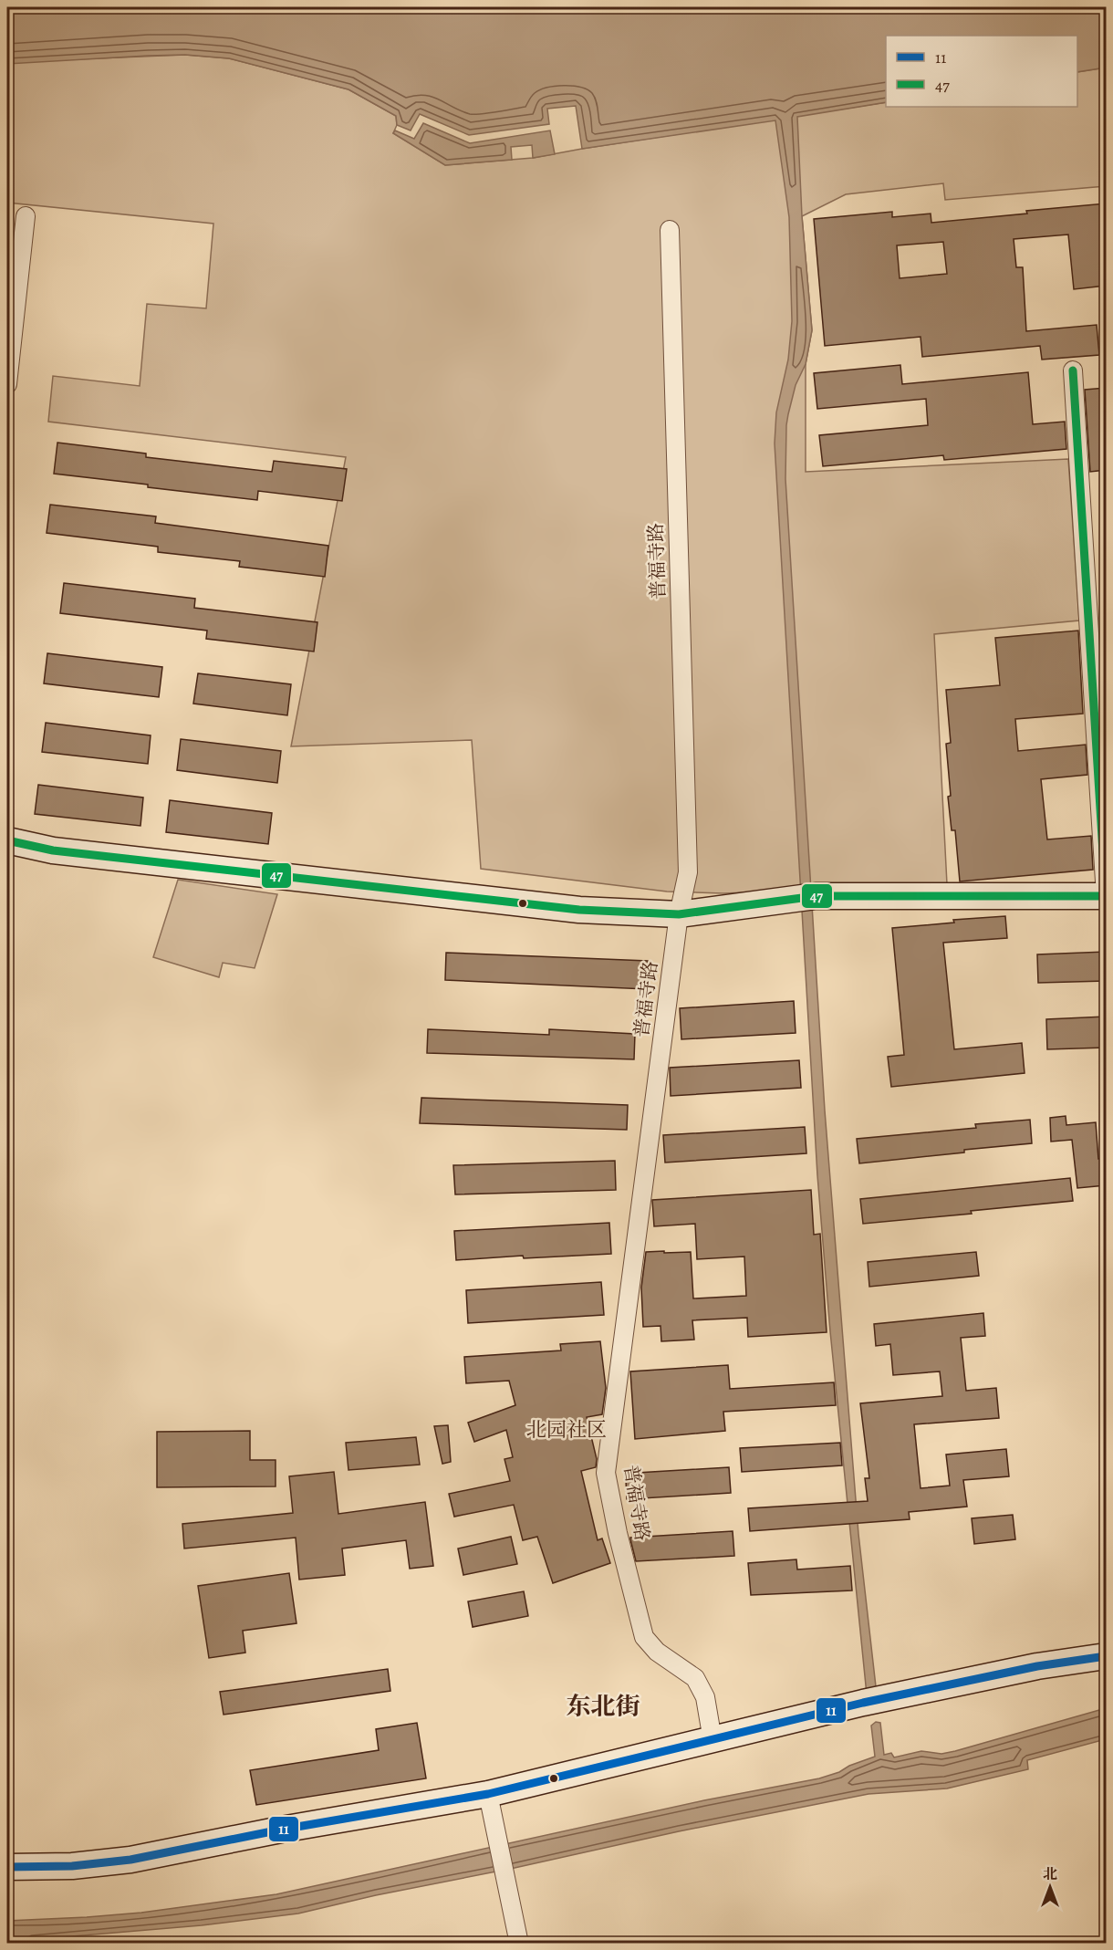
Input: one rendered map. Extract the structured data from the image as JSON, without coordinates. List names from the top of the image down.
{
  "streets": {
    "street": ["普福寺路"]
  },
  "districts": ["北园社区", "东北街"],
  "lines": ["transit line 47", "transit line 11"],
  "legend": ["11", "47"],
  "north": "top"
}
